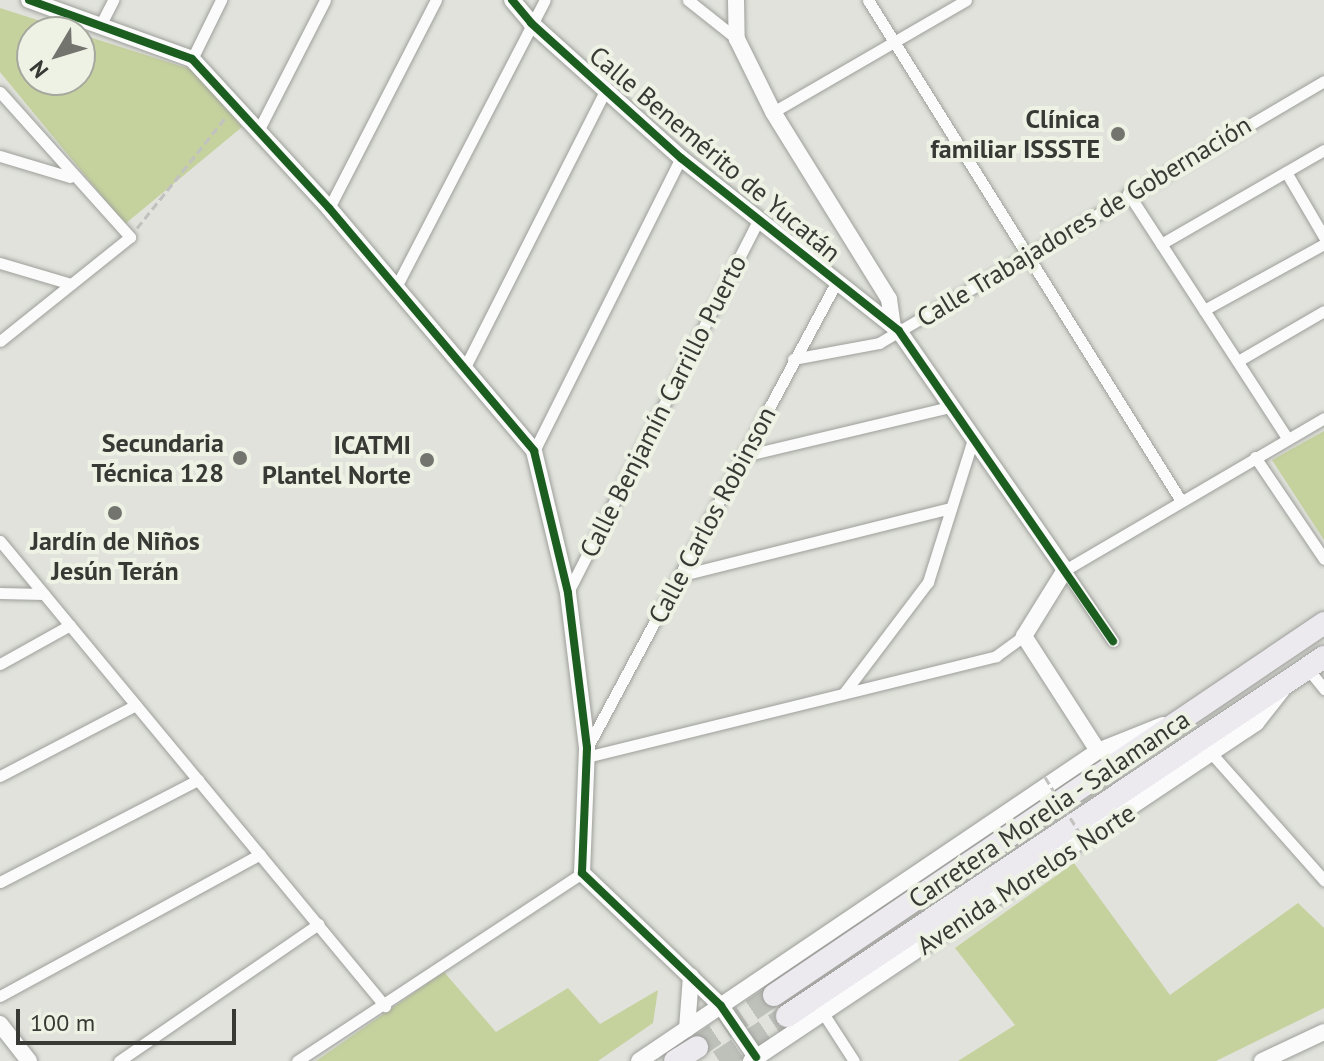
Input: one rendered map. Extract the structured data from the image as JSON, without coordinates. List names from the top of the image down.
{
  "streets": {
    "highway": ["Carretera Morelia - Salamanca"],
    "street": [
      "Calle Benemérito de Yucatán",
      "Calle Trabajadores de Gobernación",
      "Calle Benjamín Carrillo Puerto",
      "Calle Carlos Robinson",
      "Avenida Morelos Norte"
    ]
  },
  "crossings": [
    ["Calle Benemérito de Yucatán", "Calle Trabajadores de Gobernación"],
    ["Calle Benemérito de Yucatán", "Calle Benjamín Carrillo Puerto"],
    ["Calle Benemérito de Yucatán", "Calle Carlos Robinson"],
    ["Calle Trabajadores de Gobernación", "Calle Carlos Robinson"],
    ["Carretera Morelia - Salamanca", "Avenida Morelos Norte"]
  ],
  "places": [
    "Clínica familiar ISSSTE",
    "Secundaria Técnica 128",
    "ICATMI Plantel Norte",
    "Jardín de Niños Jesún Terán"
  ],
  "scale_bar": "100 m",
  "north": "bottom left"
}
